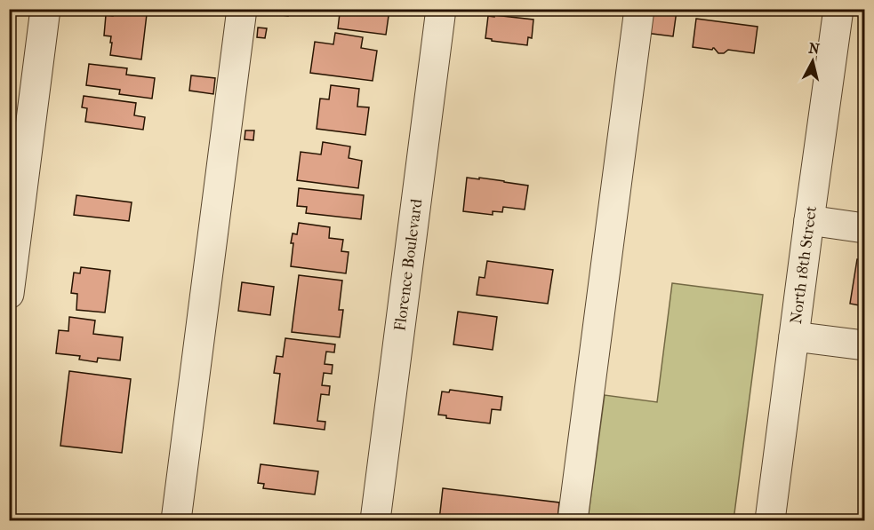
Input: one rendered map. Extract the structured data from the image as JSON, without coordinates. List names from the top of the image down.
{
  "streets": {
    "street": ["North 18th Street", "Florence Boulevard"]
  },
  "north": "top"
}
